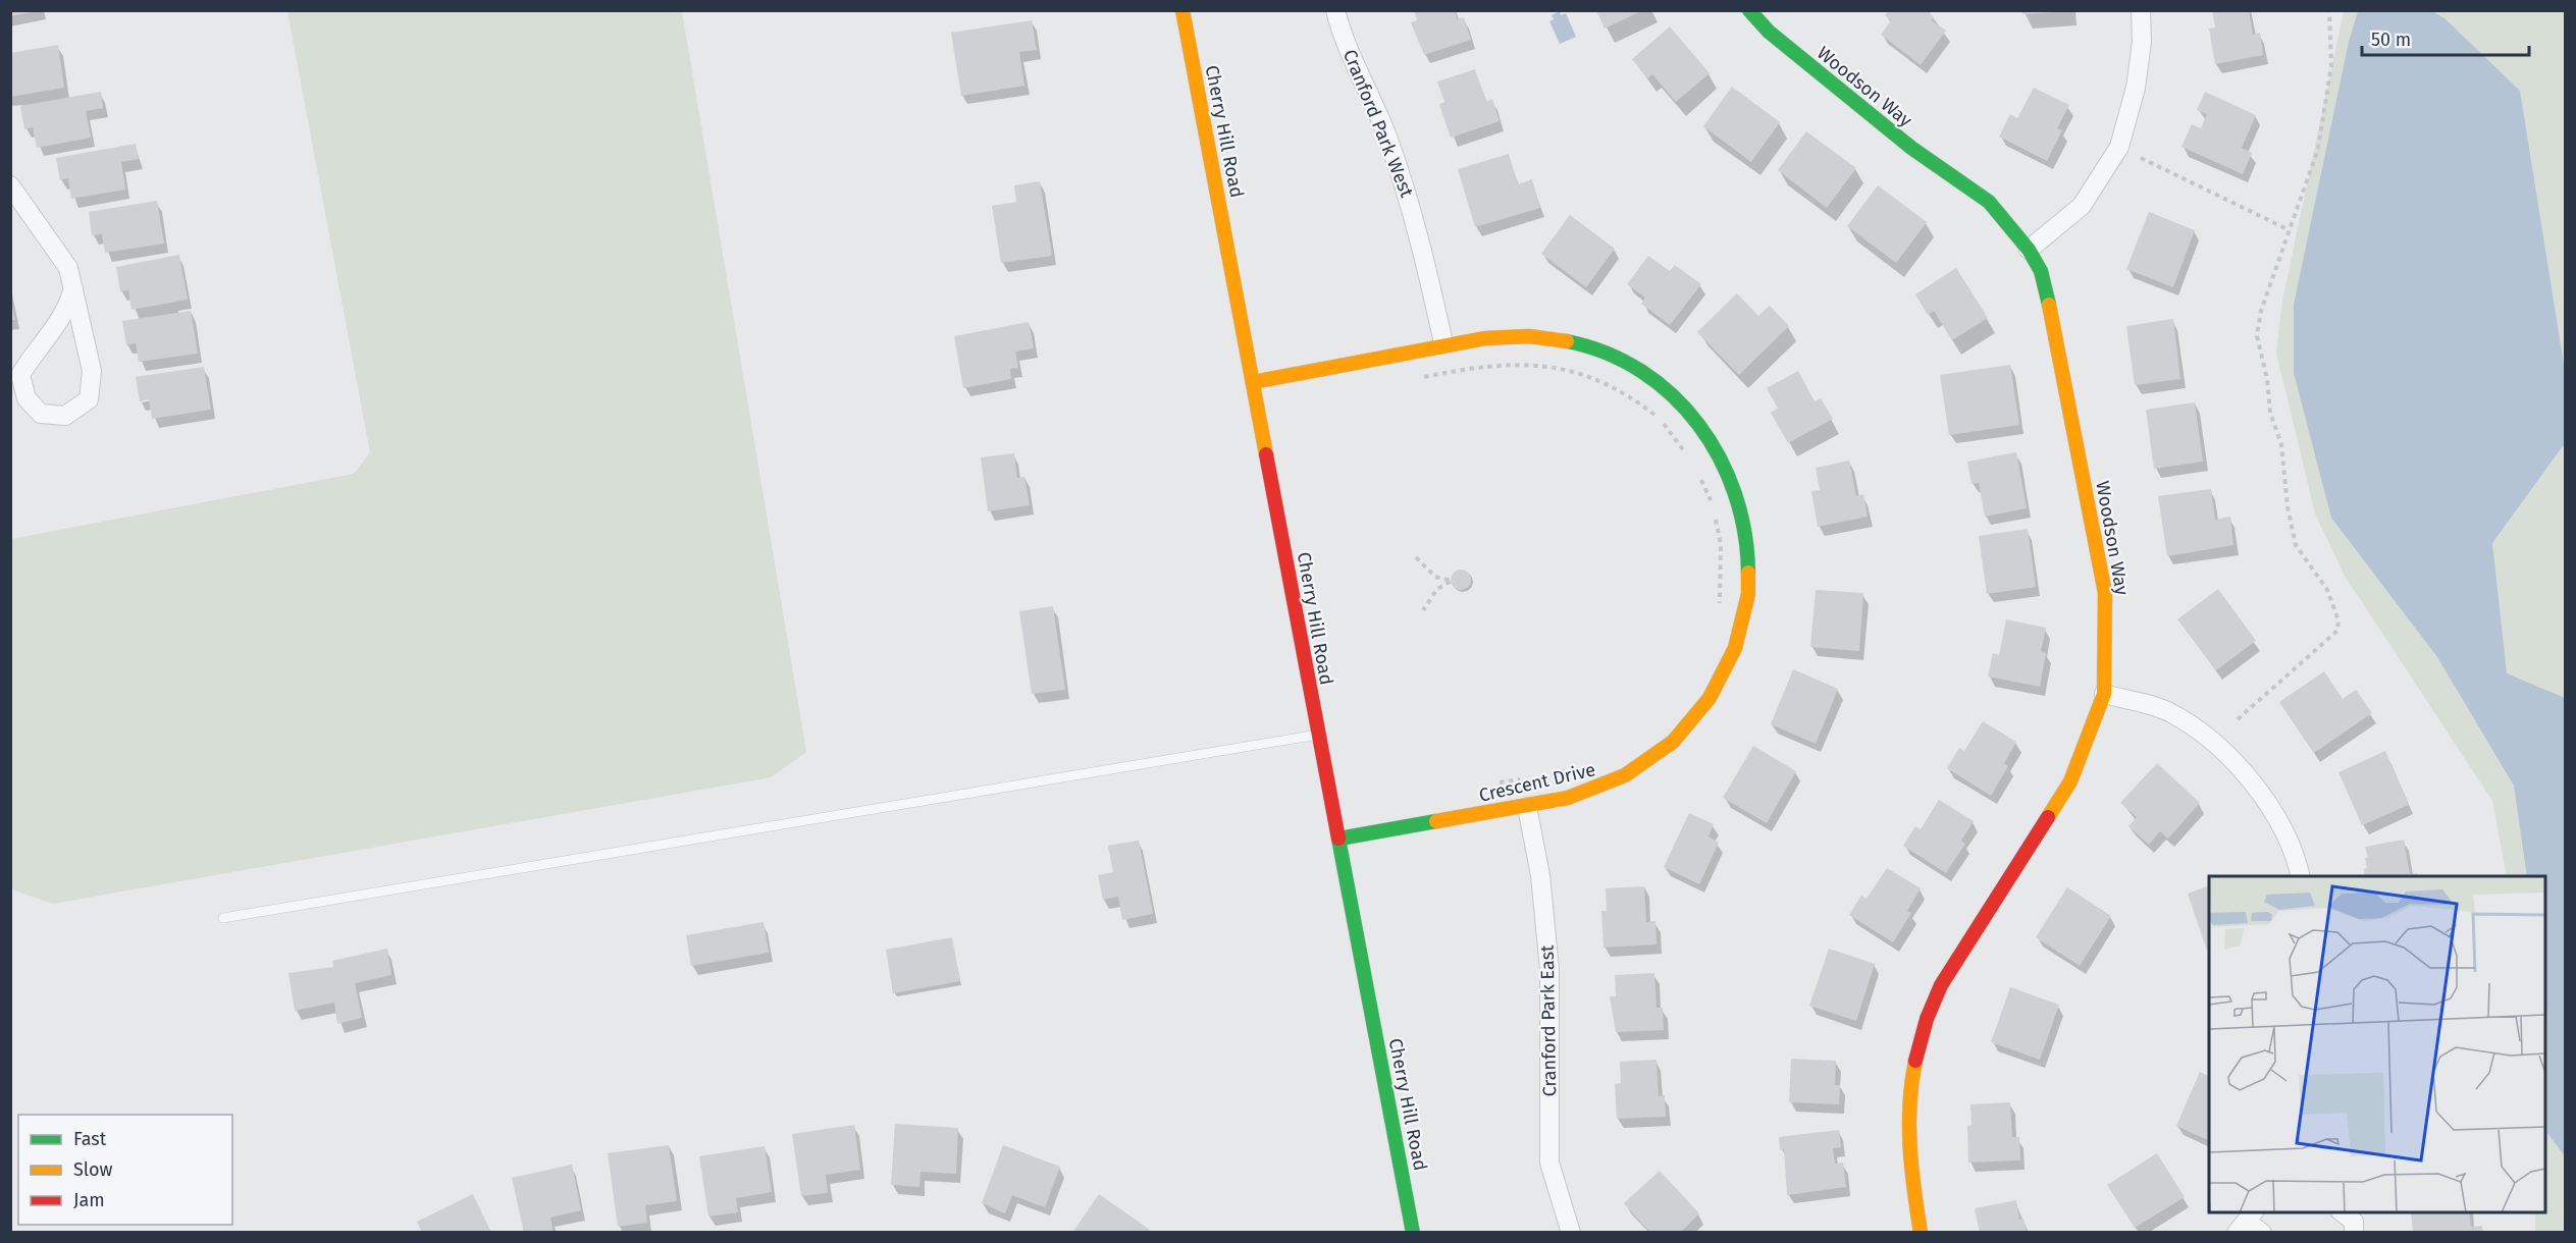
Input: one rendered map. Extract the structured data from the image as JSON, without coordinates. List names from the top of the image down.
{
  "streets": {
    "street": [
      "Woodson Way",
      "Cranford Park West",
      "Cherry Hill Road",
      "Crescent Drive",
      "Cranford Park East"
    ]
  },
  "crossings": [
    ["Cranford Park West", "Crescent Drive"],
    ["Cherry Hill Road", "Crescent Drive"],
    ["Crescent Drive", "Cranford Park East"]
  ],
  "legend": ["Fast", "Slow", "Jam"],
  "scale_bar": "50 m"
}
